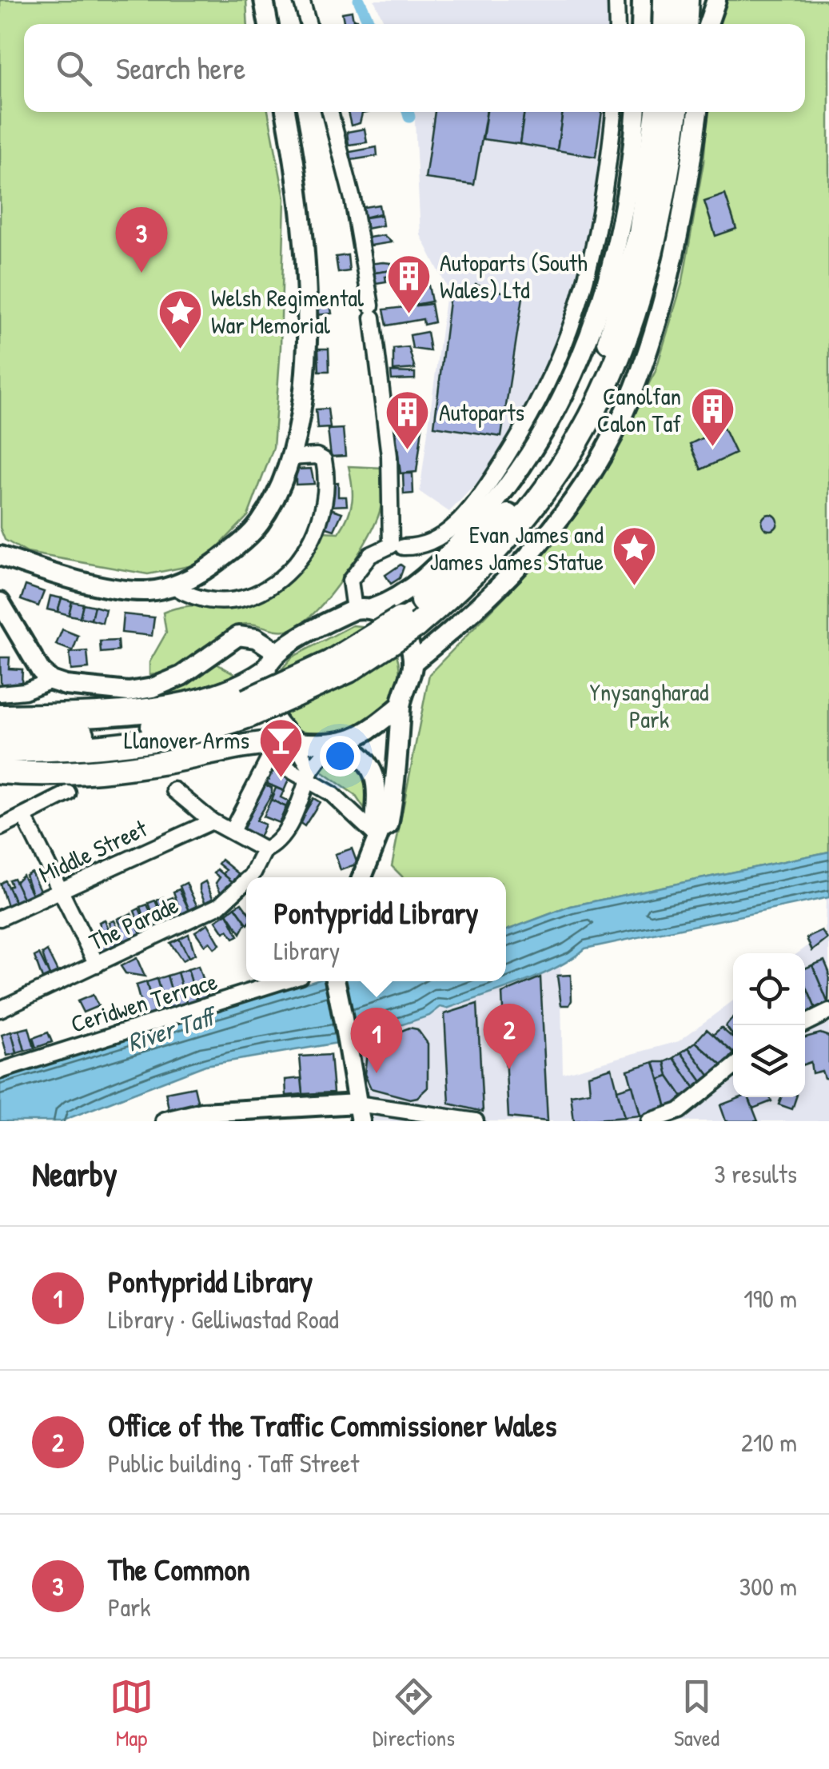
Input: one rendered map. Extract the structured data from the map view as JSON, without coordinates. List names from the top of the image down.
{
  "streets": {
    "street": ["Middle Street", "The Parade", "Ceridwen Terrace"]
  },
  "water": ["River Taff"],
  "parks": ["Ynysangharad Park"],
  "places": {
    "building": ["Autoparts (South Wales) Ltd", "Canolfan Calon Taf", "Autoparts"],
    "place": ["Welsh Regimental War Memorial", "Evan James and James James Statue"],
    "bar": ["Llanover Arms"]
  },
  "page": {
    "search": "Search here",
    "pins": ["3", "2", "1"],
    "popup": ["Pontypridd Library", "Library"],
    "heading": ["Nearby", "3 results"],
    "list": [
      {
        "mark": "1",
        "name": "Pontypridd Library",
        "note": "Library · Gelliwastad Road",
        "value": "190 m"
      },
      {
        "mark": "2",
        "name": "Office of the Traffic Commissioner Wales",
        "note": "Public building · Taff Street",
        "value": "210 m"
      },
      {
        "mark": "3",
        "name": "The Common",
        "note": "Park",
        "value": "300 m"
      }
    ],
    "nav": ["Map", "Directions", "Saved"]
  }
}
